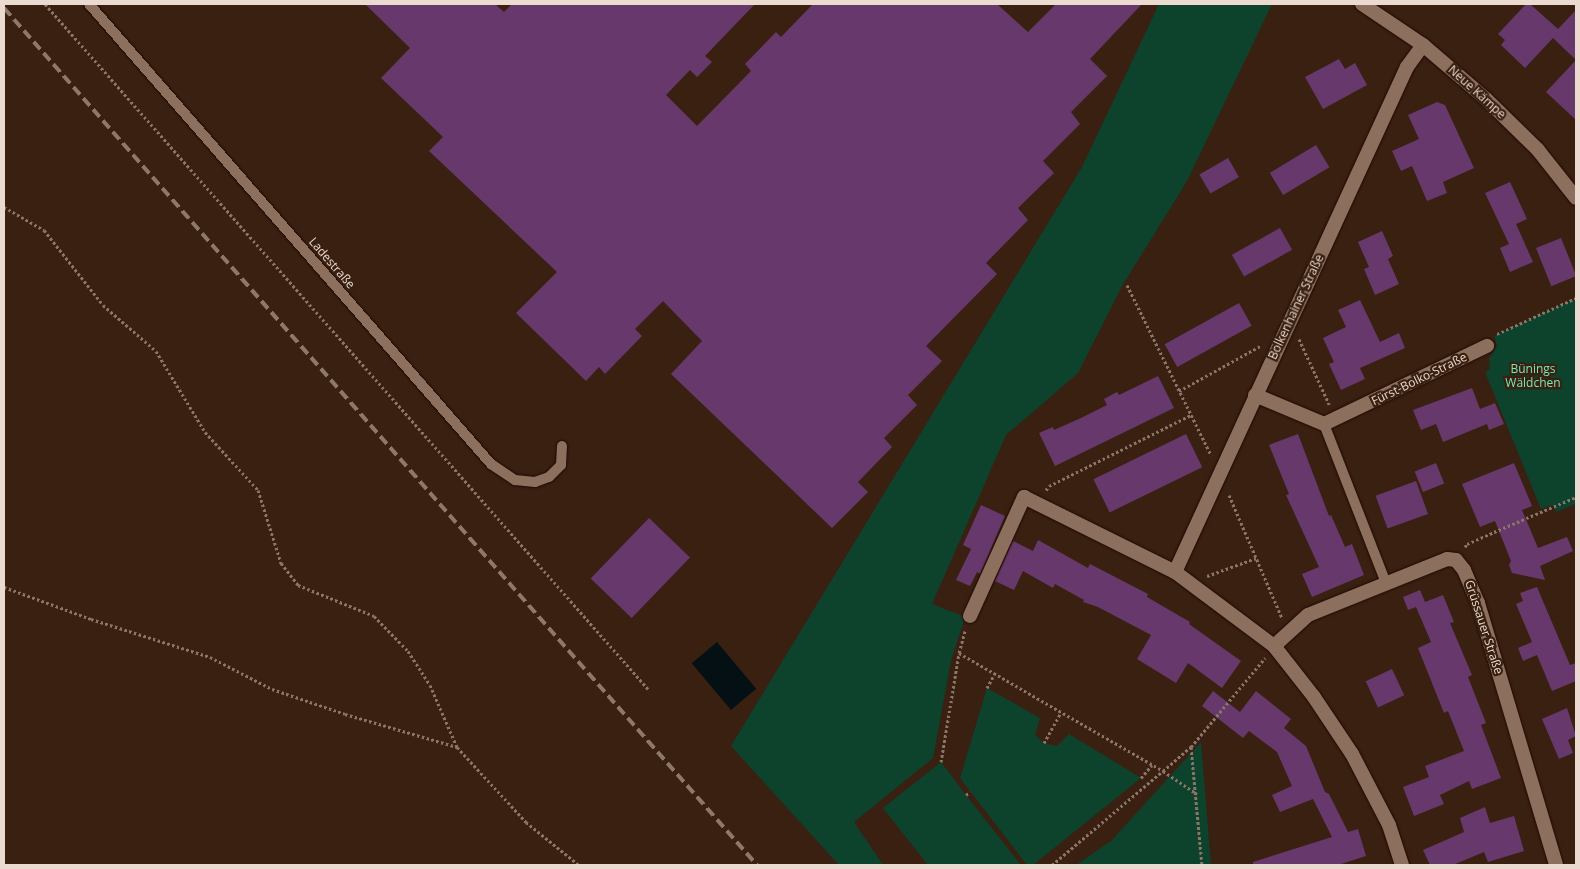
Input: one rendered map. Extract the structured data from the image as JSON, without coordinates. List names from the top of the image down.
{
  "streets": {
    "street": [
      "Neue Kämpe",
      "Bolkenhainer Straße",
      "Fürst-Bolko-Straße",
      "Grüssauer Straße"
    ],
    "lane": ["Ladestraße"]
  },
  "crossings": [
    ["Neue Kämpe", "Bolkenhainer Straße"]
  ],
  "parks": ["Bünings Wäldchen"]
}
